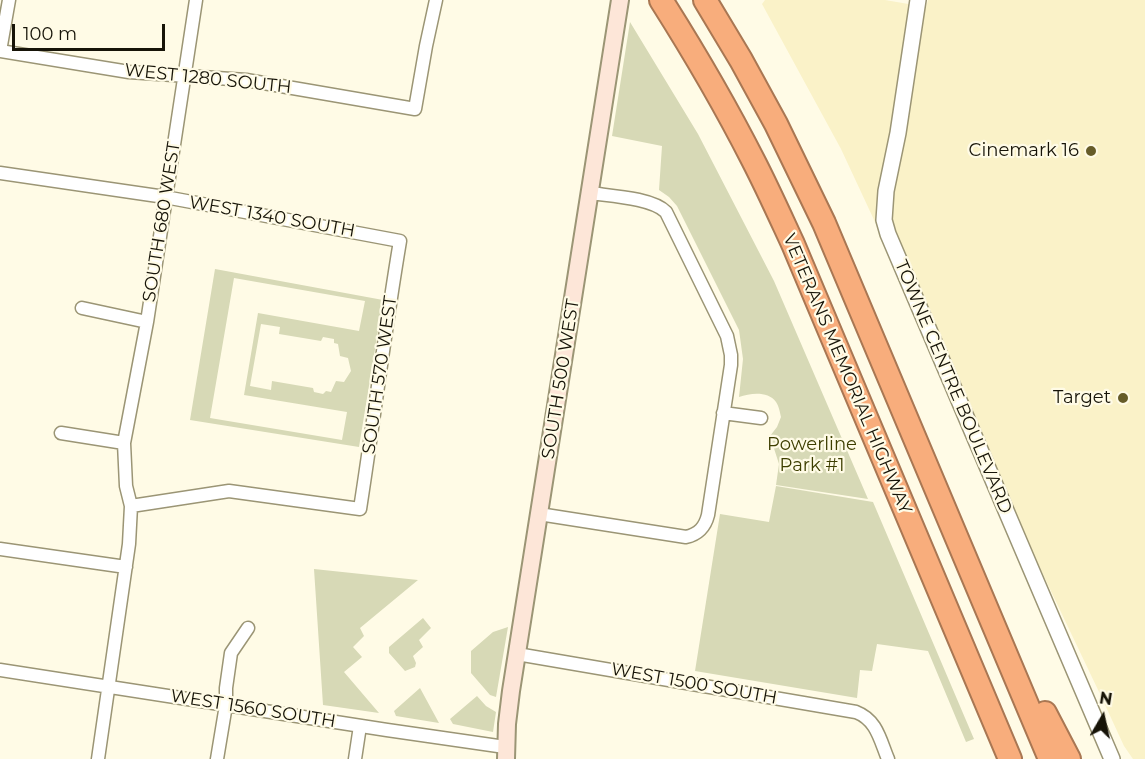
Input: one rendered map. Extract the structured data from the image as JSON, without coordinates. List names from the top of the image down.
{
  "streets": {
    "highway": ["VETERANS MEMORIAL HIGHWAY"],
    "main road": ["SOUTH 500 WEST"],
    "street": [
      "WEST 1280 SOUTH",
      "WEST 1340 SOUTH",
      "SOUTH 680 WEST",
      "SOUTH 570 WEST",
      "TOWNE CENTRE BOULEVARD",
      "WEST 1500 SOUTH",
      "WEST 1560 SOUTH"
    ]
  },
  "crossings": [
    ["WEST 1280 SOUTH", "SOUTH 680 WEST"],
    ["WEST 1340 SOUTH", "SOUTH 680 WEST"],
    ["WEST 1340 SOUTH", "SOUTH 570 WEST"],
    ["SOUTH 680 WEST", "SOUTH 570 WEST"],
    ["SOUTH 500 WEST", "WEST 1500 SOUTH"],
    ["SOUTH 500 WEST", "WEST 1560 SOUTH"]
  ],
  "parks": ["Powerline Park #1"],
  "places": ["Cinemark 16", "Target"],
  "scale_bar": "100 m",
  "north": "top"
}
